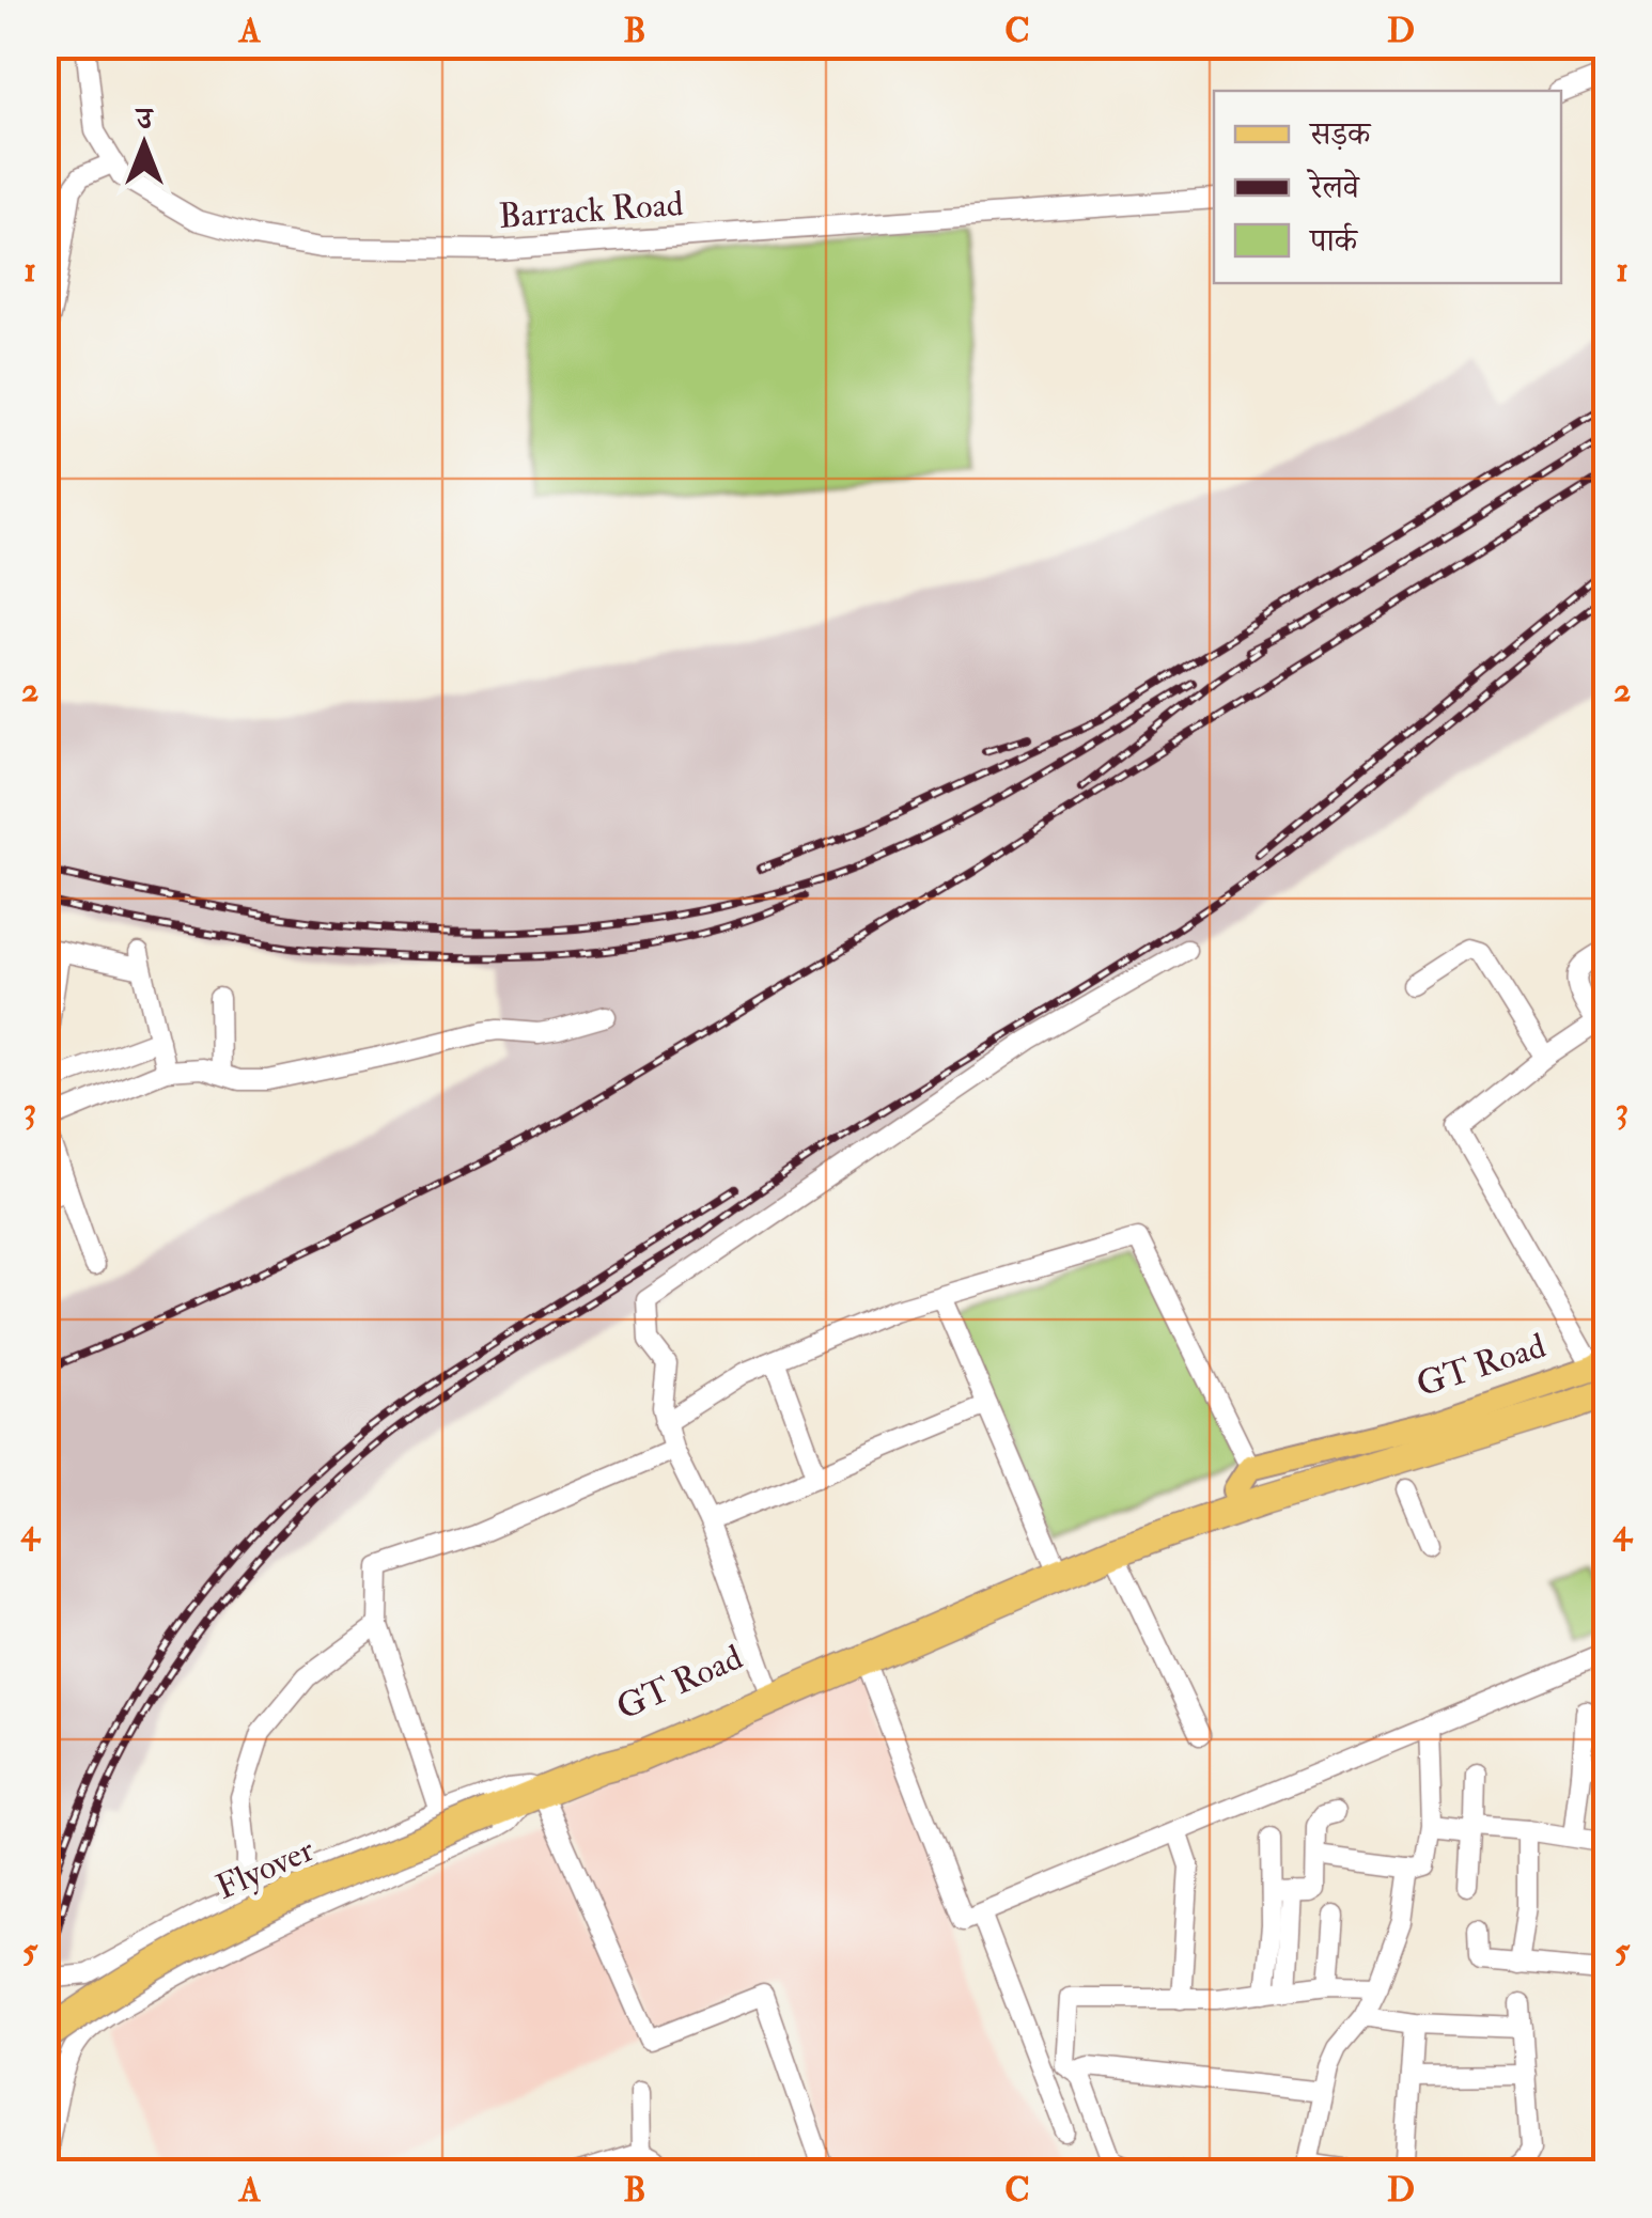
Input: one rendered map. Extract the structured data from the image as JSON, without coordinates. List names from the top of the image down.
{
  "streets": {
    "highway": ["GT Road", "Flyover"],
    "street": ["Barrack Road"]
  },
  "crossings": [
    ["GT Road", "Flyover"]
  ],
  "legend": ["सड़क", "रेलवे", "पार्क"],
  "north": "top",
  "grid": {
    "columns": [
      "A",
      "B",
      "C",
      "D"
    ],
    "rows": [
      "1",
      "2",
      "3",
      "4",
      "5"
    ]
  }
}
